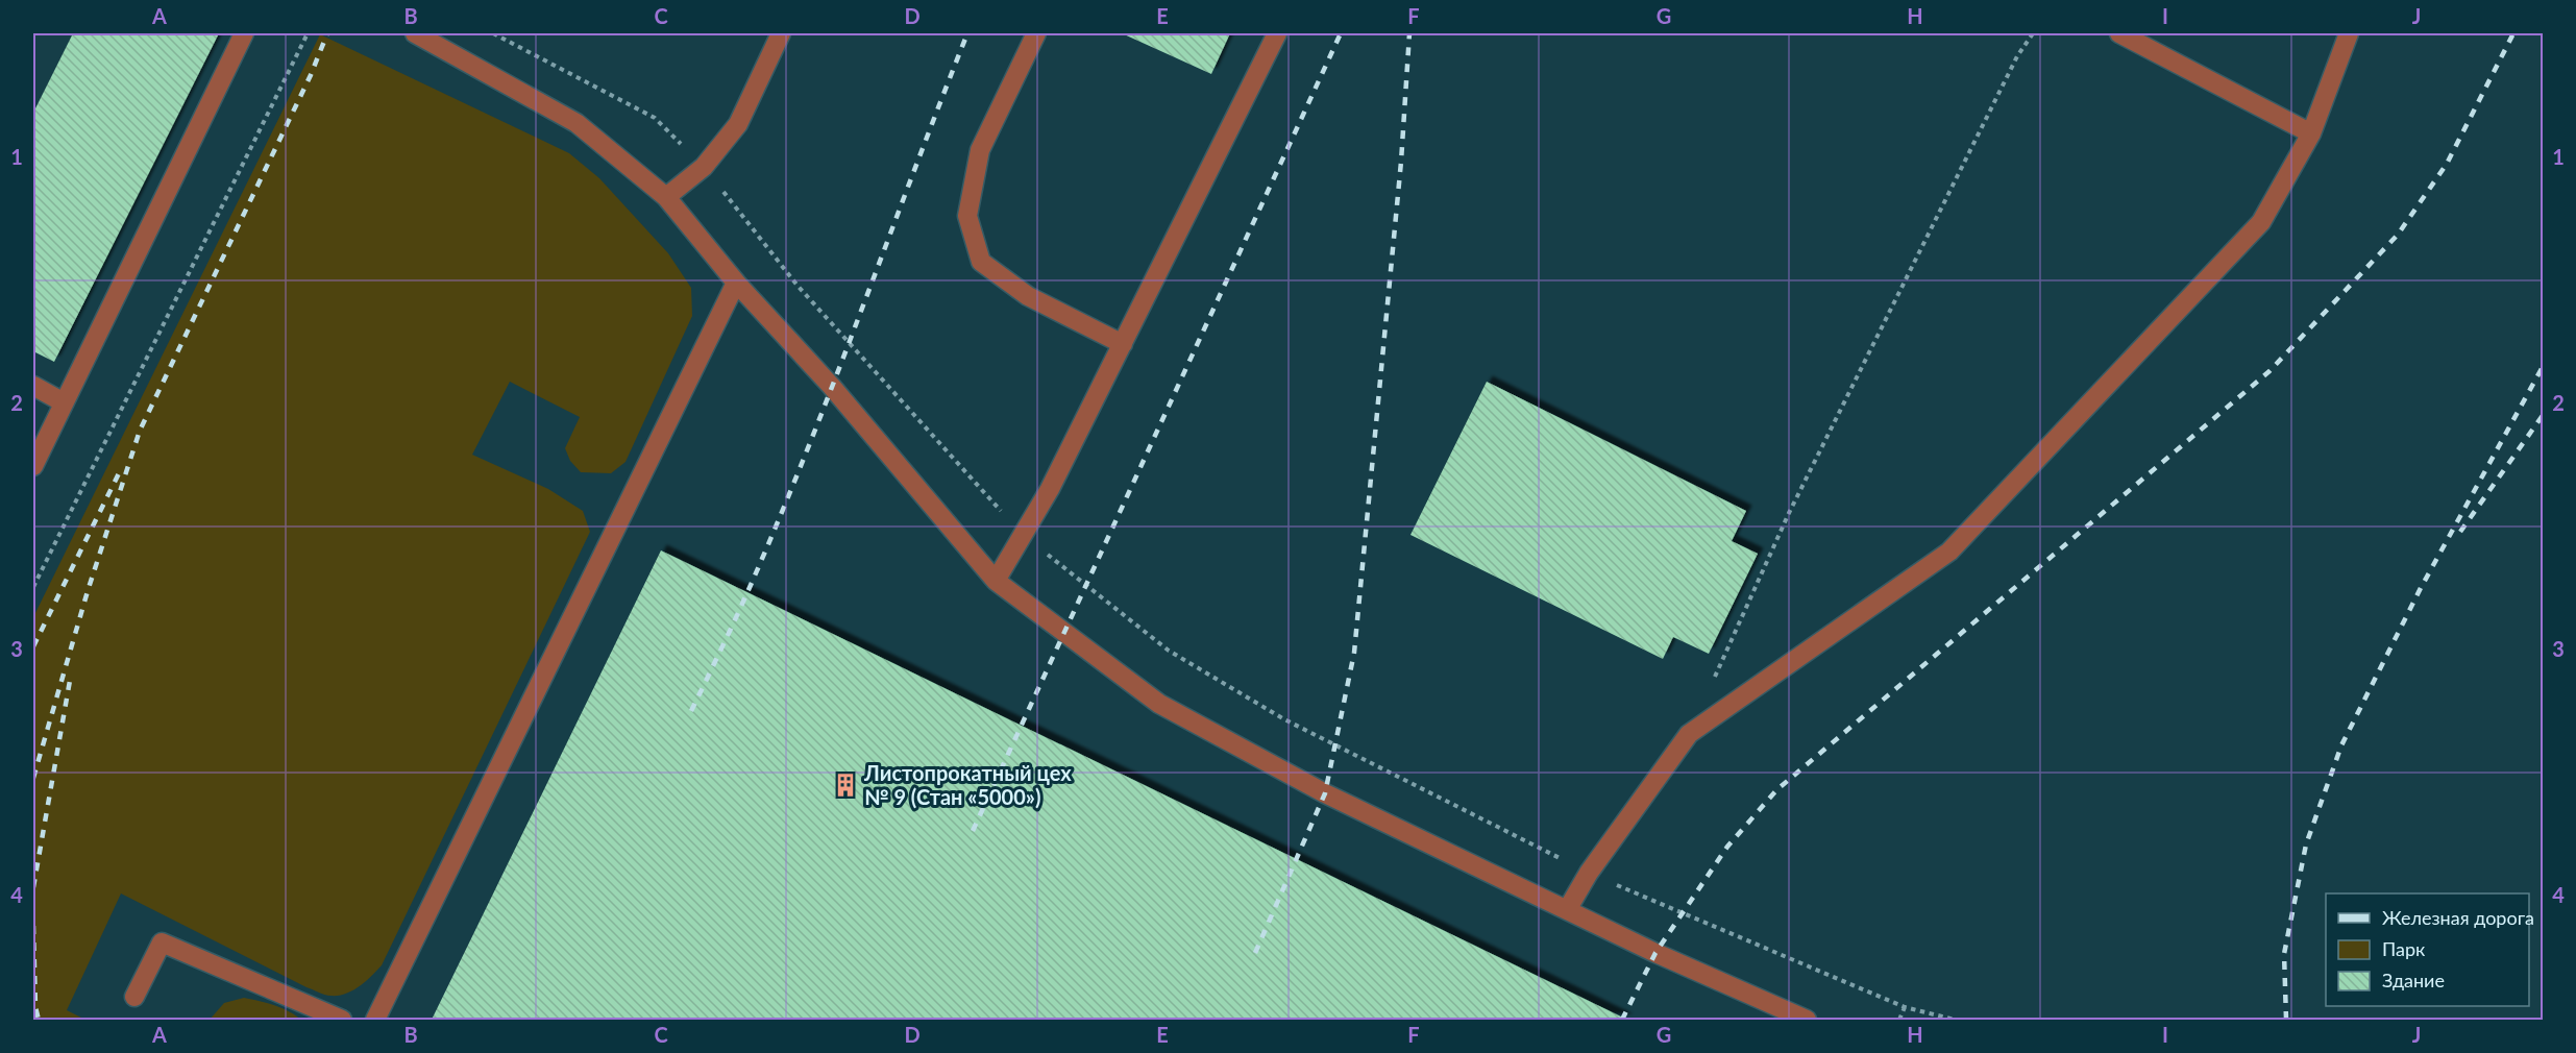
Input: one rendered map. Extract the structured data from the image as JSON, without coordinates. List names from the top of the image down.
{
  "places": {
    "building": ["Листопрокатный цех № 9 (Стан «5000»)"]
  },
  "legend": ["Железная дорога", "Парк", "Здание"],
  "grid": {
    "columns": [
      "A",
      "B",
      "C",
      "D",
      "E",
      "F",
      "G",
      "H",
      "I",
      "J"
    ],
    "rows": [
      "1",
      "2",
      "3",
      "4"
    ]
  }
}
